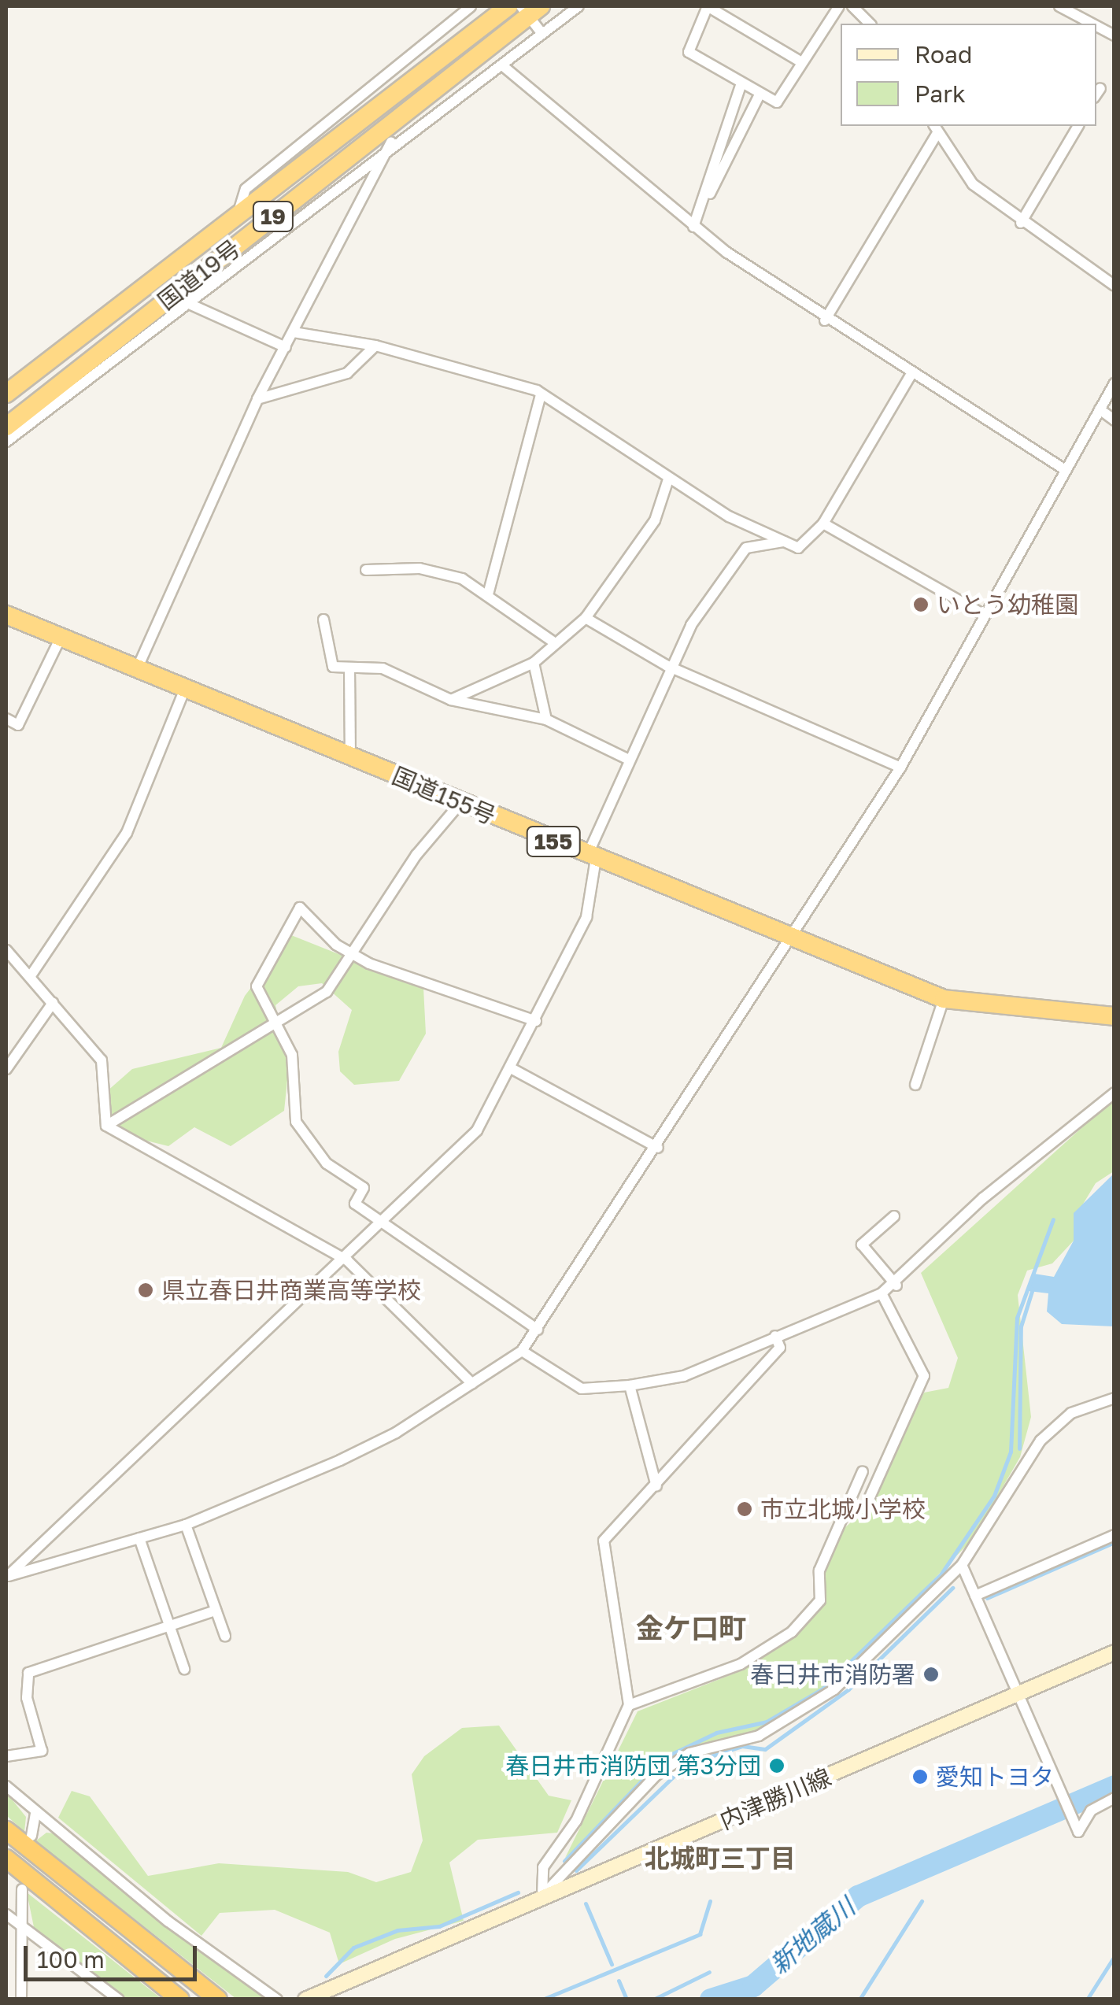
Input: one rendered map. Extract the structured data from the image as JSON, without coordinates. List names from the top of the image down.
{
  "streets": {
    "highway": [
      "19",
      "国道19号",
      "国道155号",
      "155"
    ],
    "main road": ["内津勝川線"]
  },
  "districts": ["金ケ口町", "北城町三丁目"],
  "water": ["新地蔵川"],
  "places": [
    "いとう幼稚園",
    "県立春日井商業高等学校",
    "市立北城小学校",
    "春日井市消防署",
    "春日井市消防団 第3分団",
    "愛知トヨタ"
  ],
  "legend": ["Road", "Park"],
  "scale_bar": "100 m"
}
